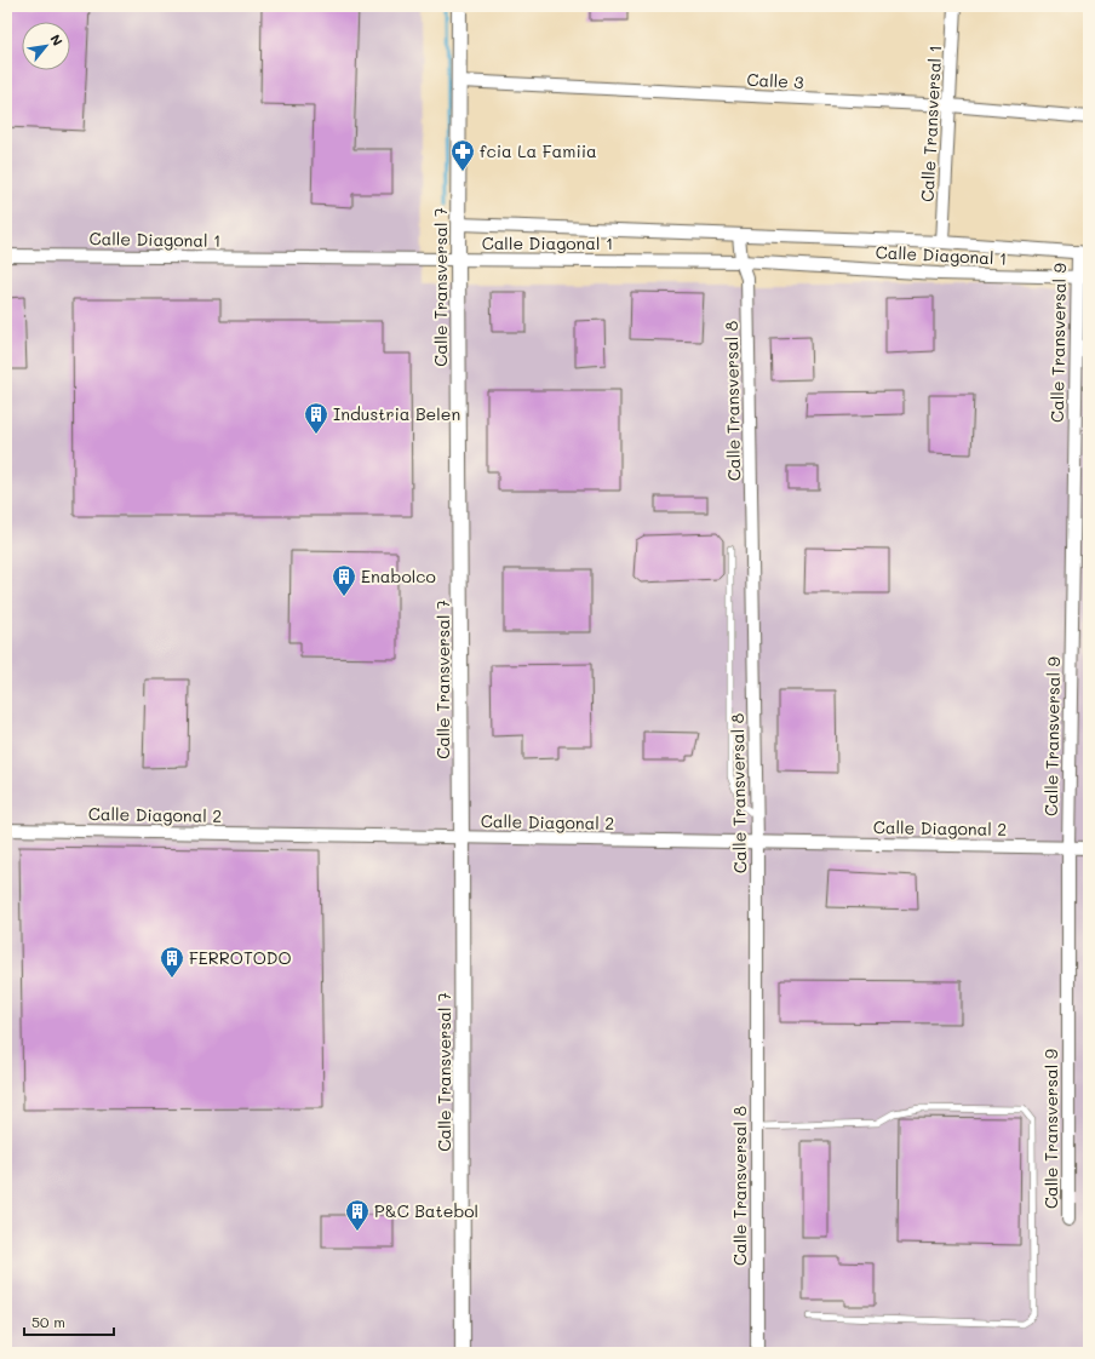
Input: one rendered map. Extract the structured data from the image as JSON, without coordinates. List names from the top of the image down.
{
  "streets": {
    "street": [
      "Calle 3",
      "Calle Transversal 1",
      "Calle Diagonal 1",
      "Calle Transversal 7",
      "Calle Transversal 9",
      "Calle Transversal 8",
      "Calle Diagonal 2"
    ]
  },
  "crossings": [
    ["Calle 3", "Calle Transversal 1"],
    ["Calle 3", "Calle Transversal 7"],
    ["Calle Transversal 1", "Calle Diagonal 1"],
    ["Calle Diagonal 1", "Calle Transversal 7"],
    ["Calle Diagonal 1", "Calle Transversal 9"],
    ["Calle Diagonal 1", "Calle Transversal 8"],
    ["Calle Transversal 7", "Calle Diagonal 2"],
    ["Calle Transversal 9", "Calle Diagonal 2"],
    ["Calle Transversal 8", "Calle Diagonal 2"]
  ],
  "places": {
    "pharmacy": ["fcia La Famiia"],
    "building": [
      "Industria Belen",
      "Enabolco",
      "FERROTODO",
      "P&C Batebol"
    ]
  },
  "scale_bar": "50 m",
  "north": "top right"
}
